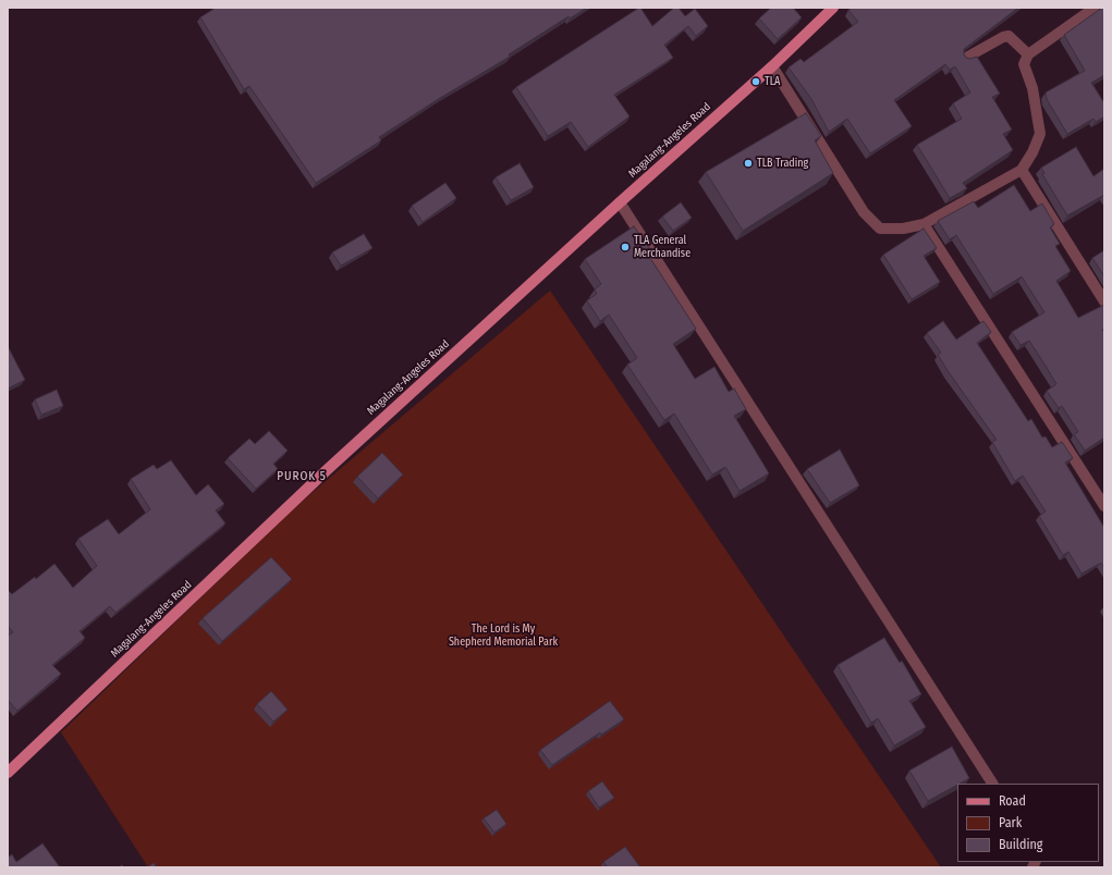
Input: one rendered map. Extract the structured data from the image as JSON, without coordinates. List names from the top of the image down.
{
  "streets": {
    "main road": ["Magalang-Angeles Road"]
  },
  "districts": ["PUROK 5"],
  "parks": ["The Lord is My Shepherd Memorial Park"],
  "places": ["TLA", "TLB Trading", "TLA General Merchandise"],
  "legend": ["Road", "Park", "Building"]
}
